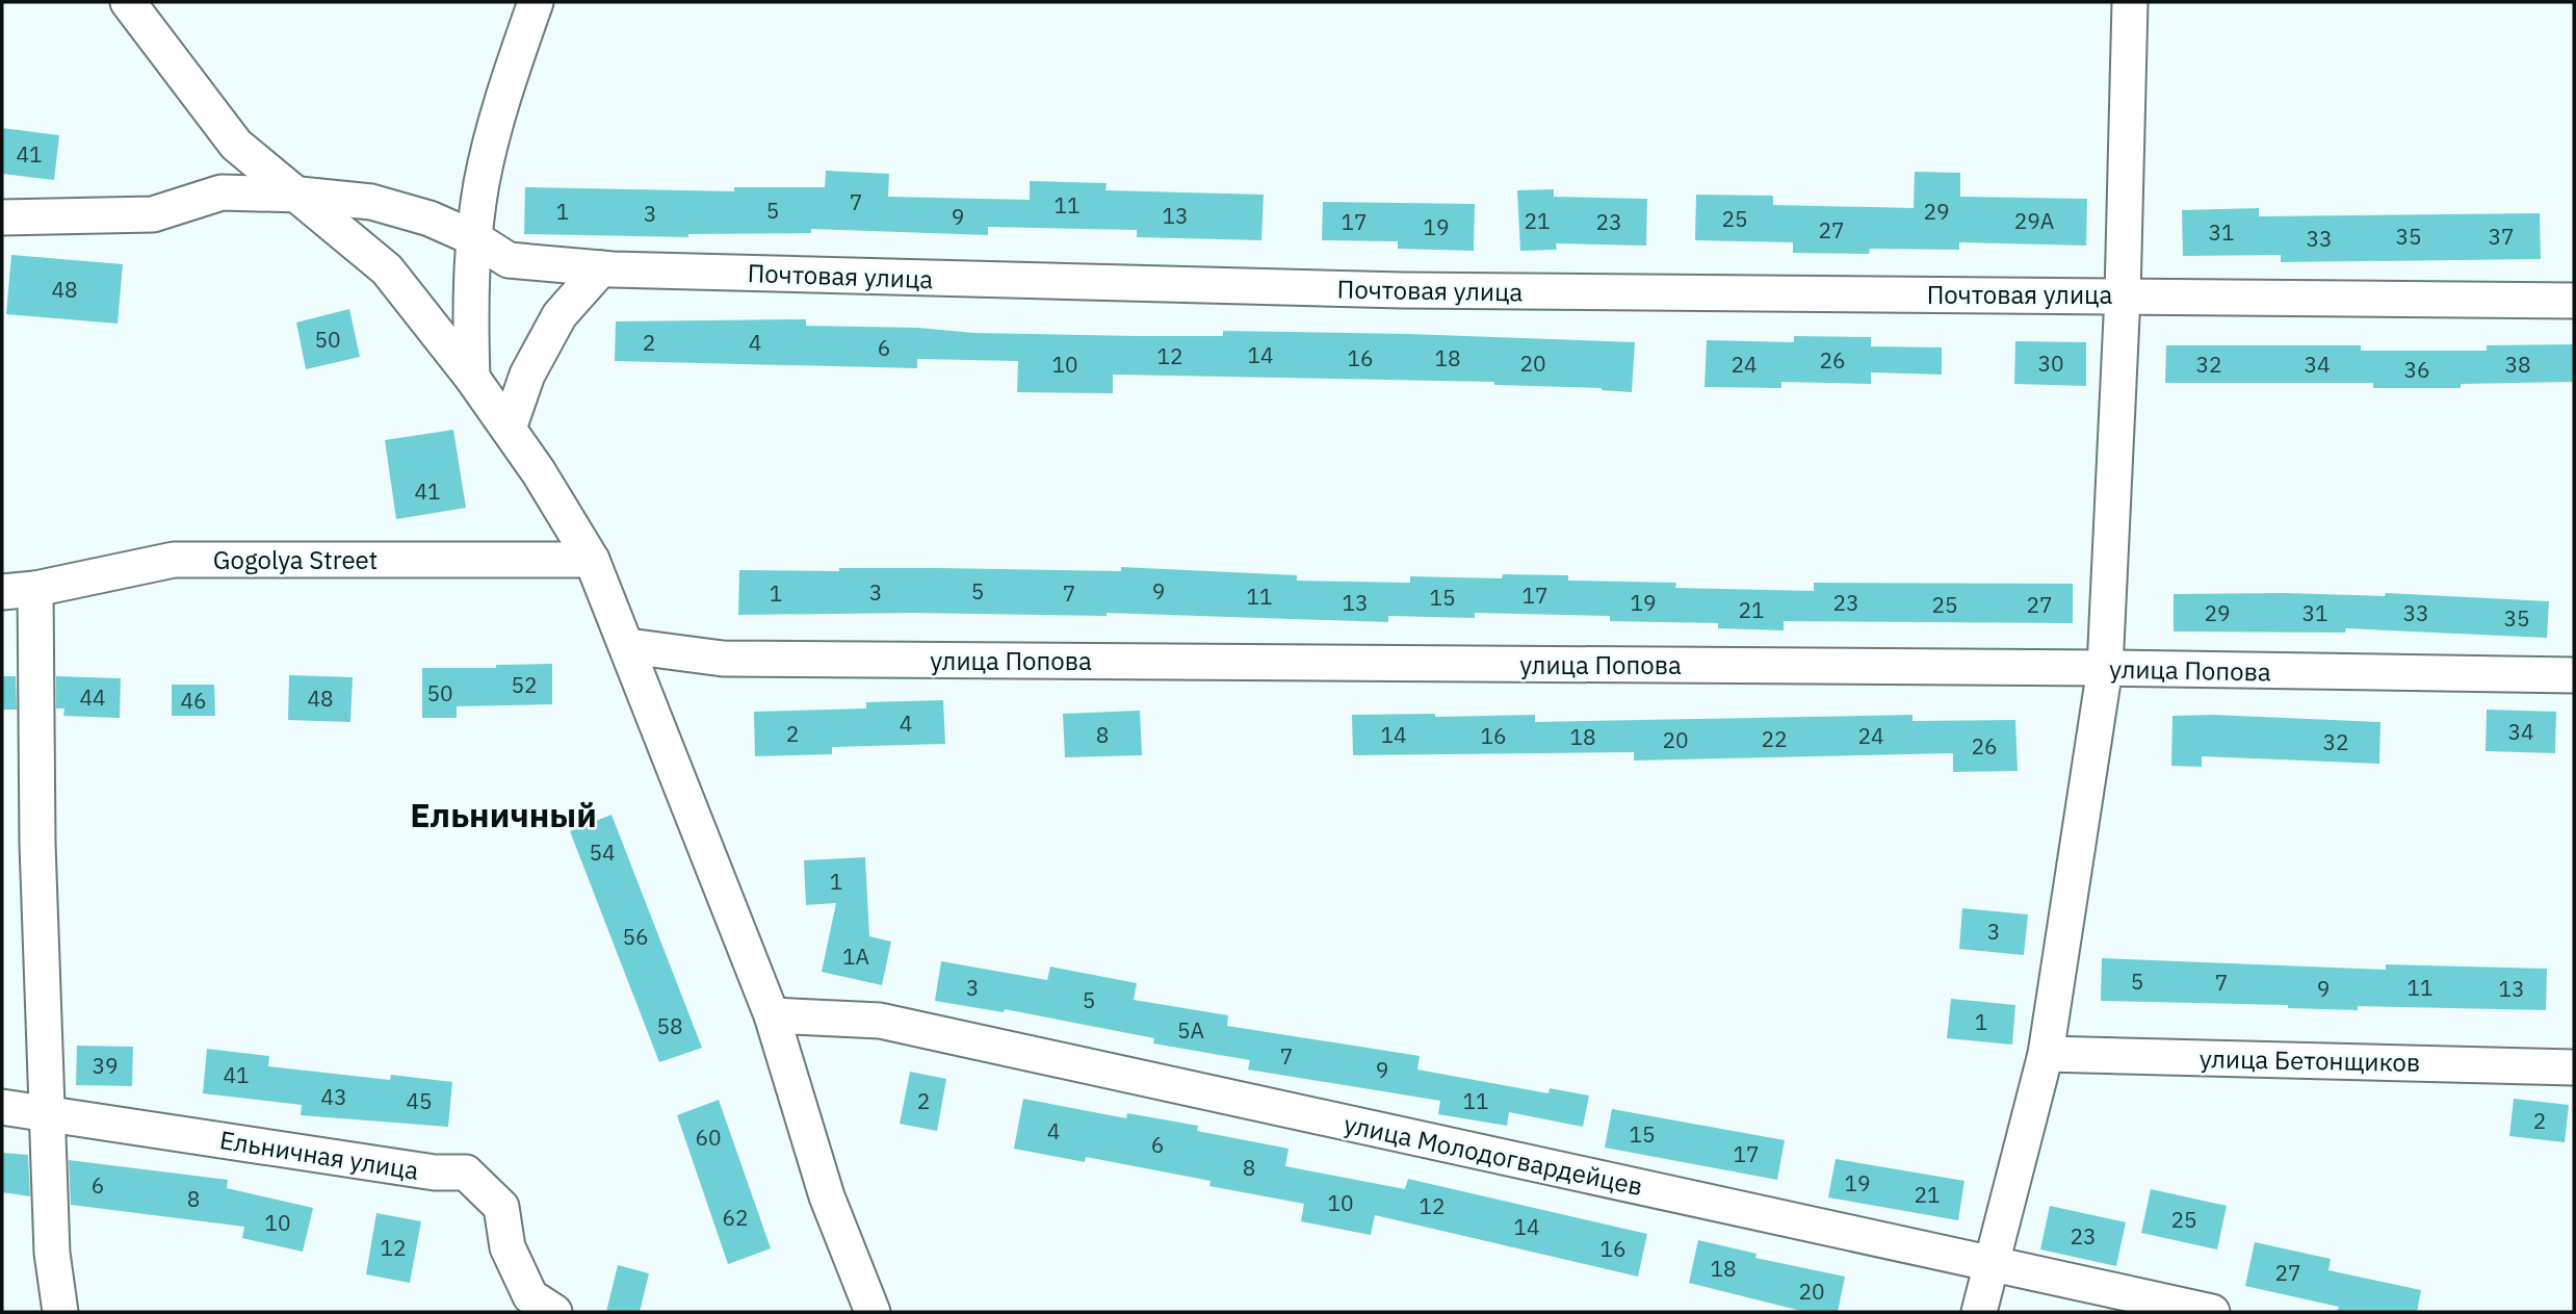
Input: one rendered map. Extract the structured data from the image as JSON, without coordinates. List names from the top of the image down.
{
  "streets": {
    "street": [
      "Почтовая улица",
      "Gogolya Street",
      "улица Попова",
      "улица Бетонщиков",
      "Ельничная улица",
      "улица Молодогвардейцев"
    ]
  },
  "districts": ["Ельничный"],
  "house_numbers": [
    "41",
    "7",
    "11",
    "5",
    "1",
    "29",
    "3",
    "13",
    "9",
    "25",
    "21",
    "29А",
    "17",
    "23",
    "19",
    "27",
    "31",
    "35",
    "37",
    "33",
    "48",
    "50",
    "2",
    "4",
    "6",
    "14",
    "12",
    "16",
    "18",
    "26",
    "20",
    "30",
    "10",
    "24",
    "32",
    "34",
    "38",
    "36",
    "41",
    "5",
    "9",
    "3",
    "1",
    "7",
    "17",
    "11",
    "15",
    "13",
    "19",
    "23",
    "25",
    "27",
    "21",
    "29",
    "31",
    "33",
    "35",
    "52",
    "50",
    "44",
    "48",
    "46",
    "4",
    "34",
    "2",
    "8",
    "14",
    "16",
    "24",
    "18",
    "22",
    "20",
    "32",
    "26",
    "54",
    "1",
    "3",
    "56",
    "1А",
    "5",
    "7",
    "3",
    "11",
    "9",
    "13",
    "5",
    "1",
    "58",
    "5А",
    "7",
    "39",
    "9",
    "41",
    "43",
    "45",
    "2",
    "11",
    "2",
    "4",
    "15",
    "60",
    "6",
    "17",
    "8",
    "19",
    "6",
    "21",
    "8",
    "10",
    "12",
    "62",
    "25",
    "10",
    "14",
    "23",
    "12",
    "16",
    "18",
    "27",
    "20"
  ]
}
